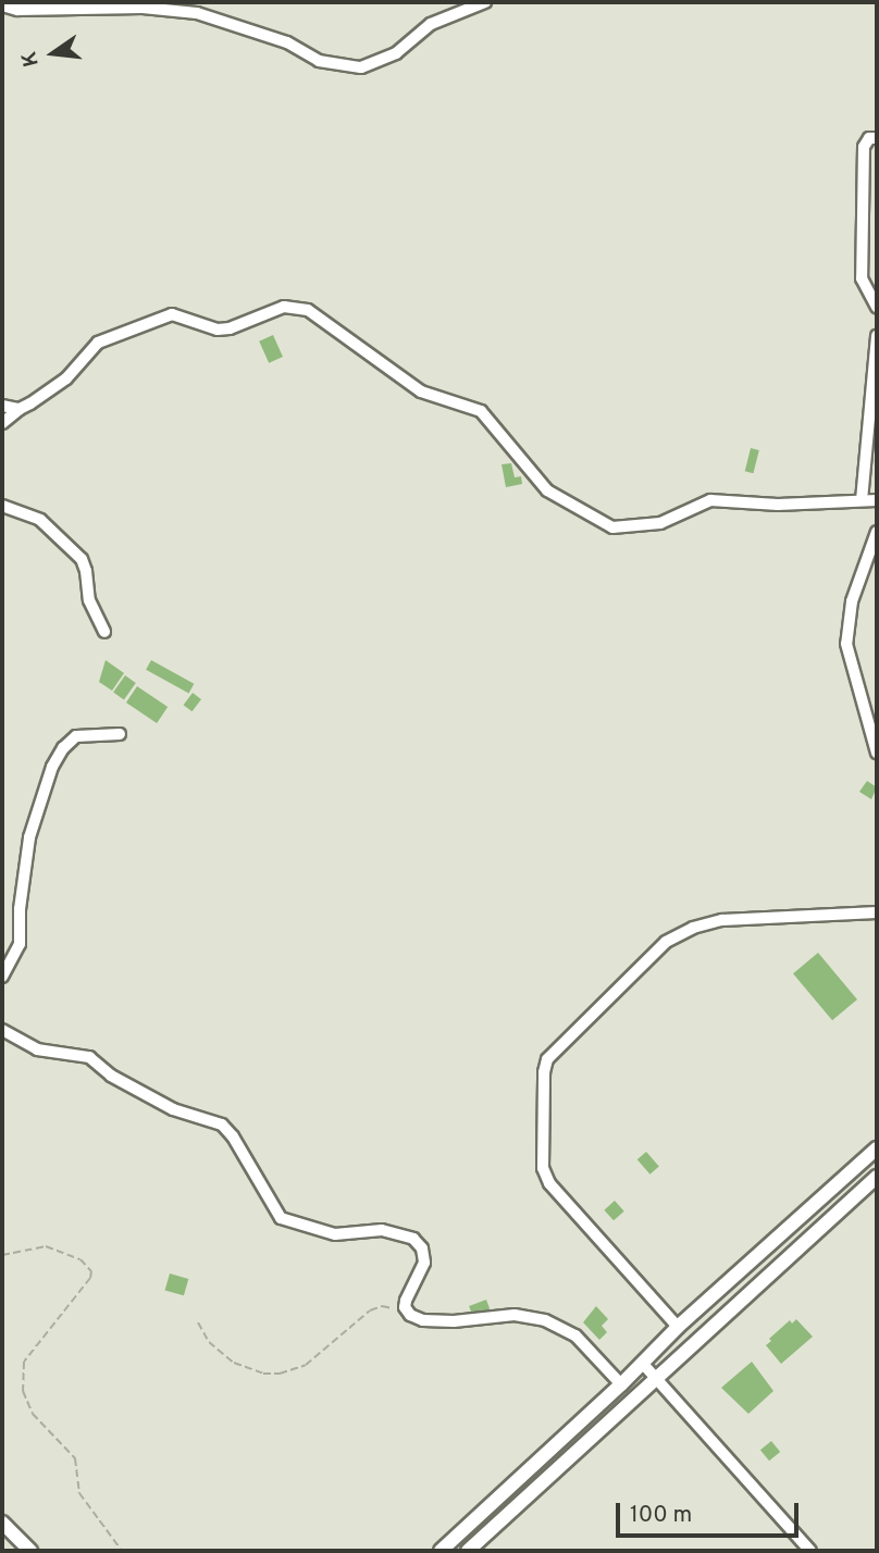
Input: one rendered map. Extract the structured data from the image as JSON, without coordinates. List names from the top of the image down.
{
  "scale_bar": "100 m",
  "north": "left"
}
